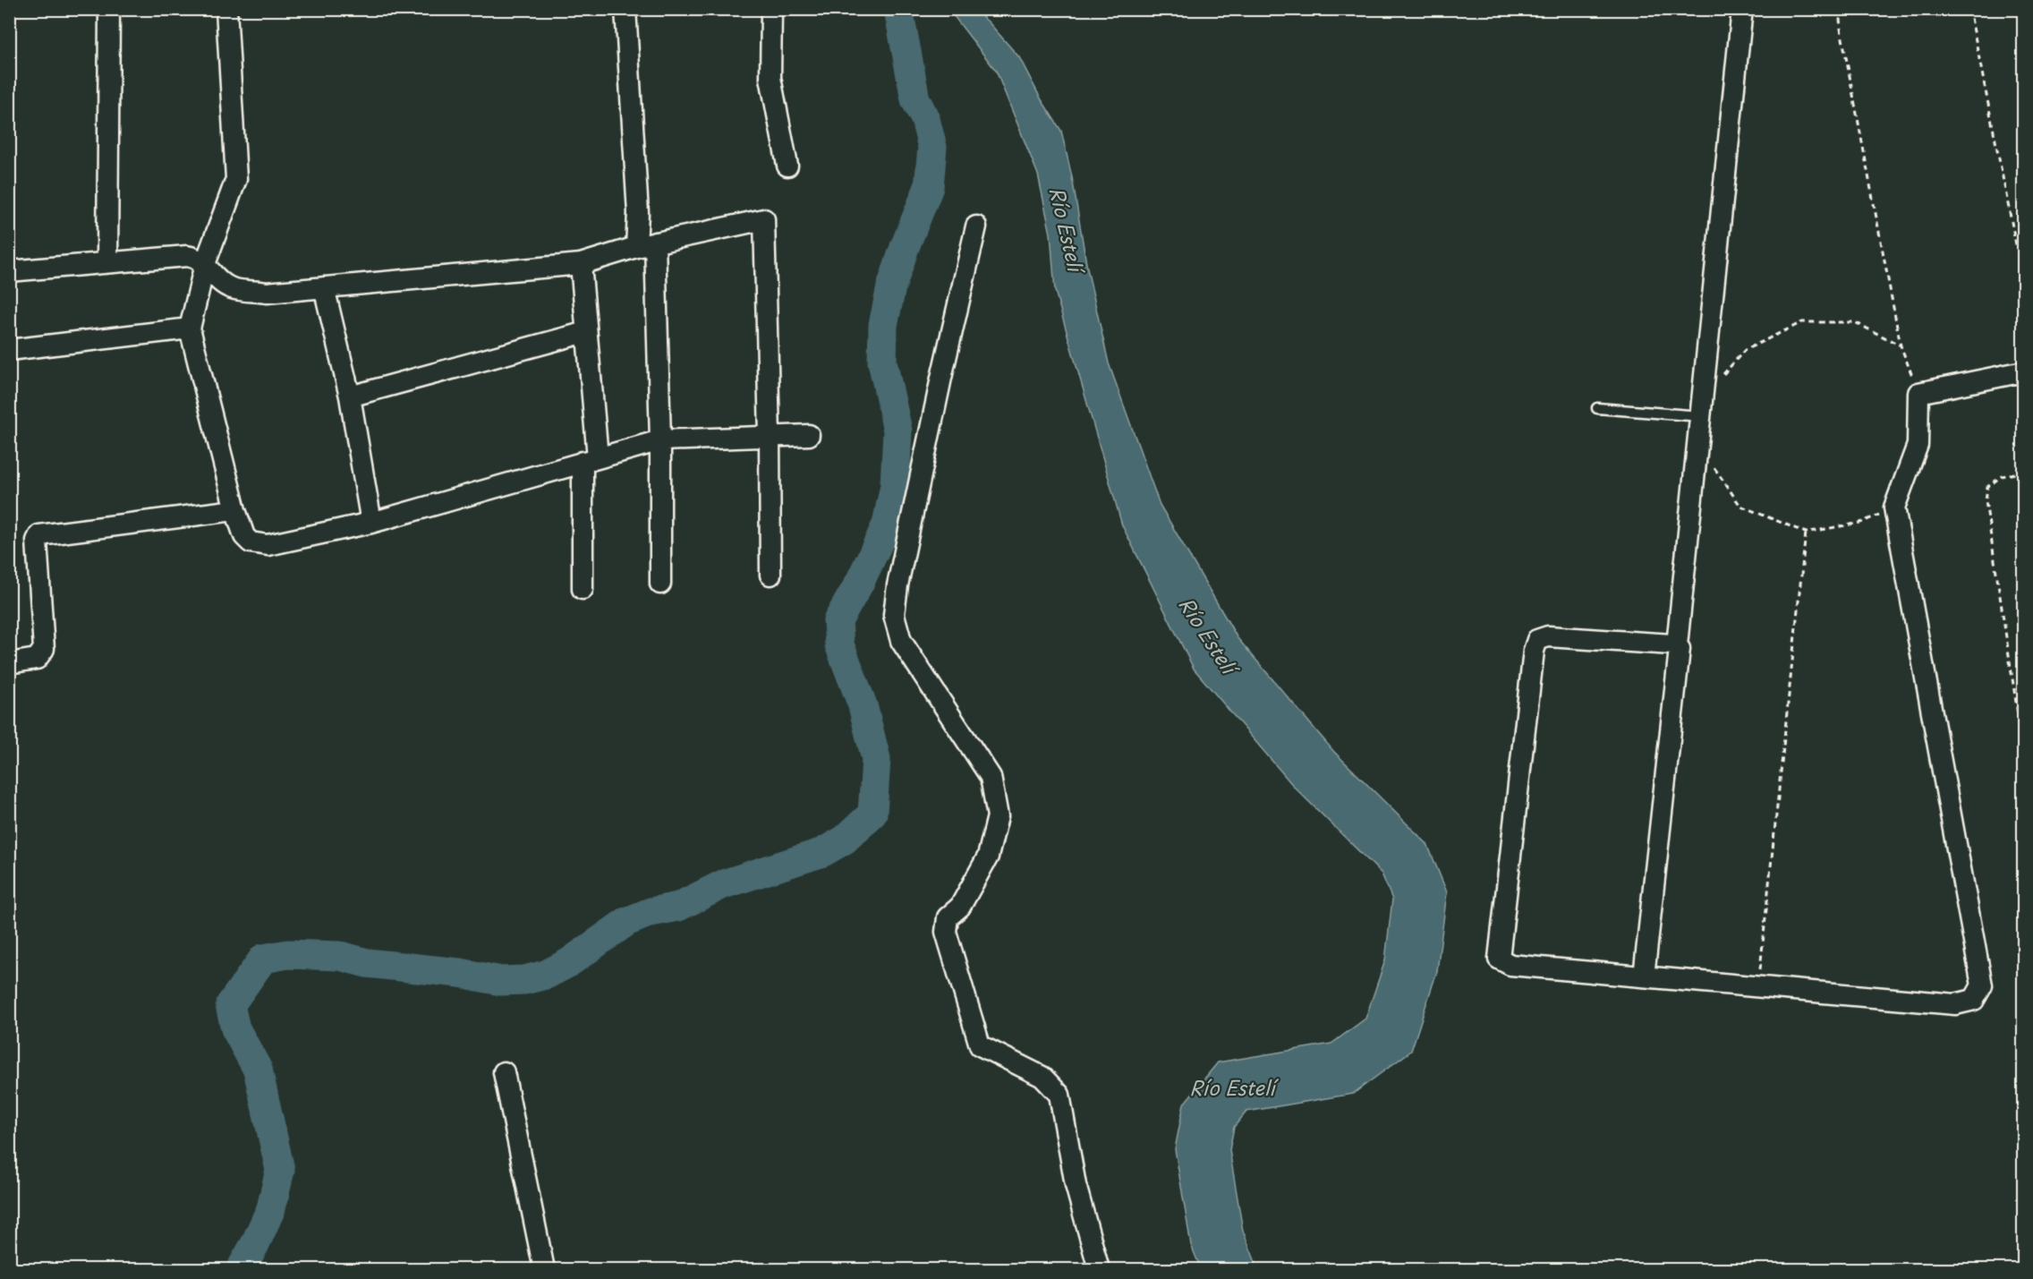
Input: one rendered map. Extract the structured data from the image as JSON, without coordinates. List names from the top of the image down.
{
  "water": ["Río Estelí"]
}
